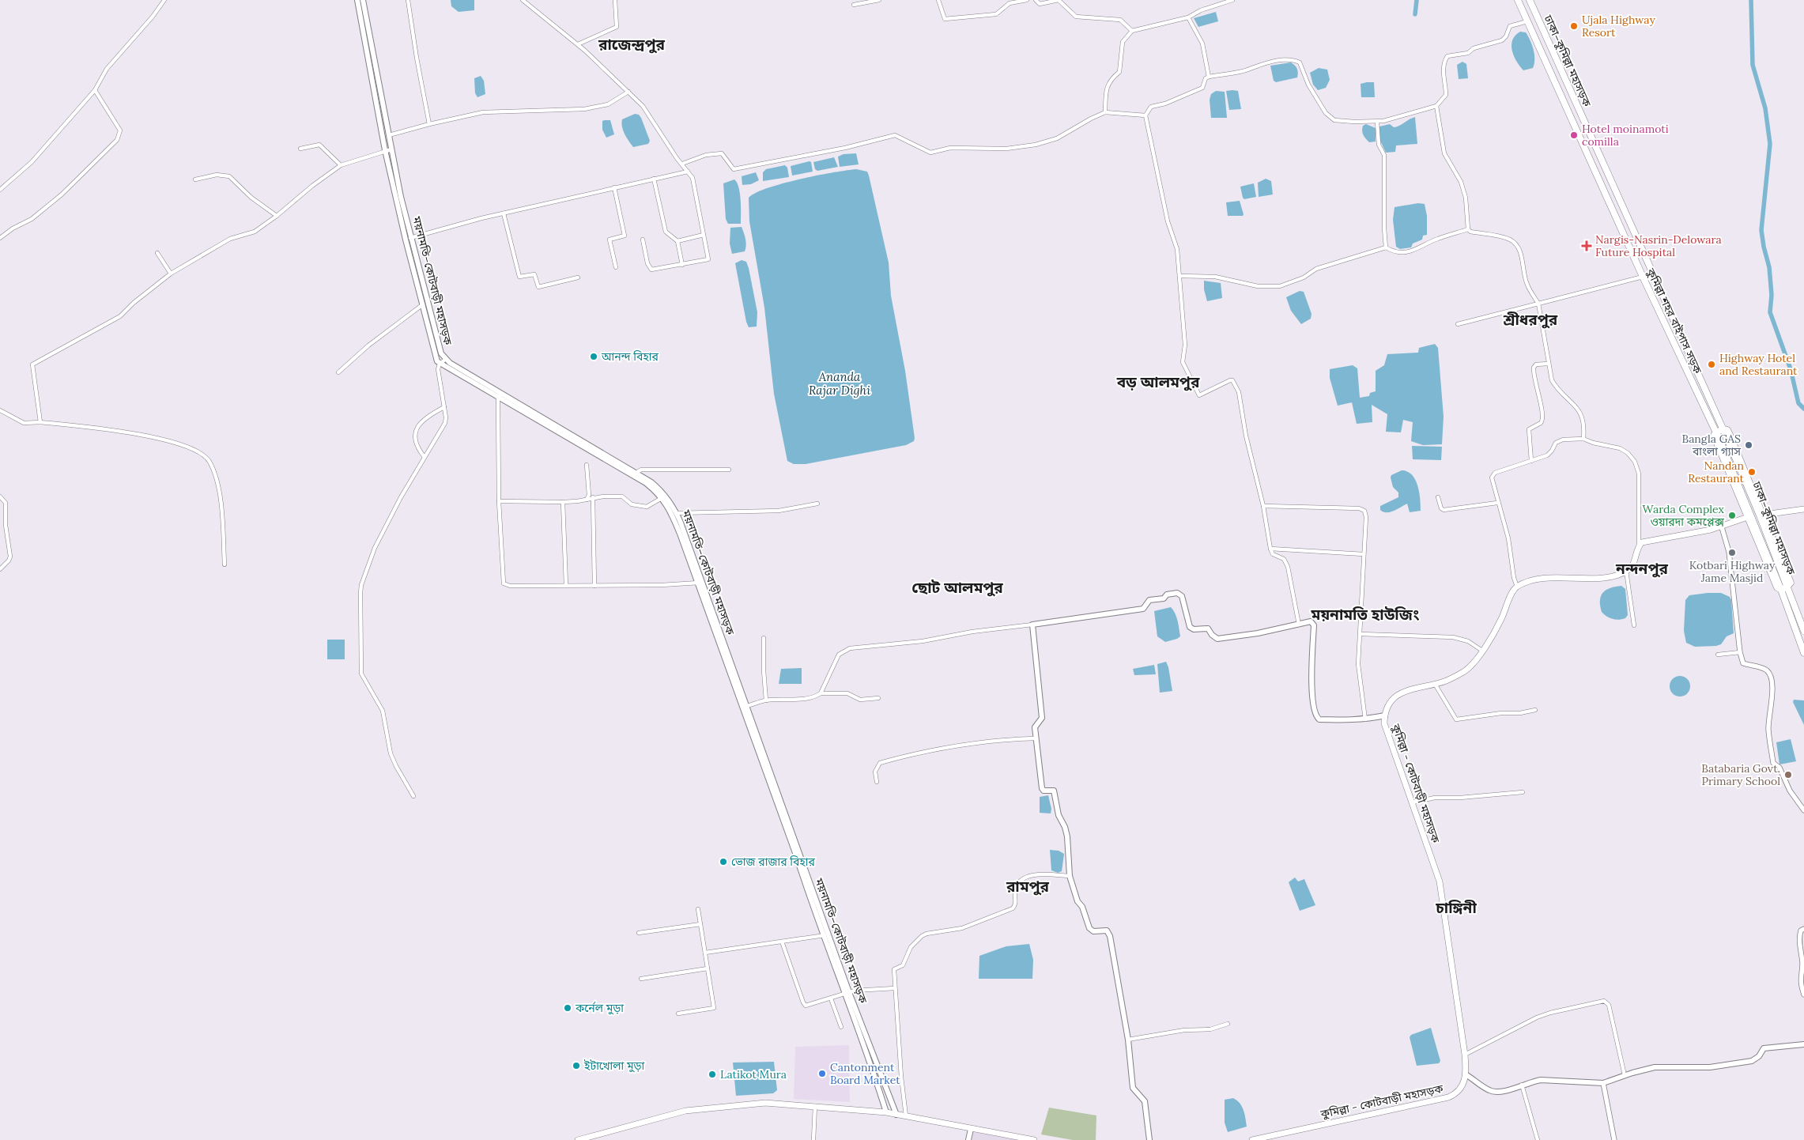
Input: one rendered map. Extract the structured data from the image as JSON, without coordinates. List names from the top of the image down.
{
  "streets": {
    "highway": ["ঢাকা–কুমিল্লা মহাসড়ক", "কুমিল্লা শহর বাইপাস সড়ক"],
    "main road": ["ময়নামতি–কোটবাড়ী মহাসড়ক", "কুমিল্লা - কোটবাড়ী মহাসড়ক"]
  },
  "crossings": [
    ["ঢাকা–কুমিল্লা মহাসড়ক", "কুমিল্লা শহর বাইপাস সড়ক"]
  ],
  "districts": [
    "রাজেন্দ্রপুর",
    "শ্রীধরপুর",
    "বড় আলমপুর",
    "নন্দনপুর",
    "ছোট আলমপুর",
    "ময়নামতি হাউজিং",
    "রামপুর",
    "চাঙ্গিনী"
  ],
  "water": ["Ananda Rajar Dighi"],
  "places": {
    "other": [
      "Ujala Highway Resort",
      "Hotel moinamoti comilla",
      "আনন্দ বিহার",
      "Highway Hotel and Restaurant",
      "Bangla GAS বাংলা গ্যাস",
      "Nandan Restaurant",
      "Warda Complex ওয়ারদা কমপ্লেক্স",
      "Kotbari Highway Jame Masjid",
      "Batabaria Govt. Primary School",
      "ভোজ রাজার বিহার",
      "কর্নেল মুড়া",
      "ইটাখোলা মুড়া",
      "Cantonment Board Market",
      "Latikot Mura"
    ],
    "health": ["Nargis-Nasrin-Delowara Future Hospital"]
  }
}
